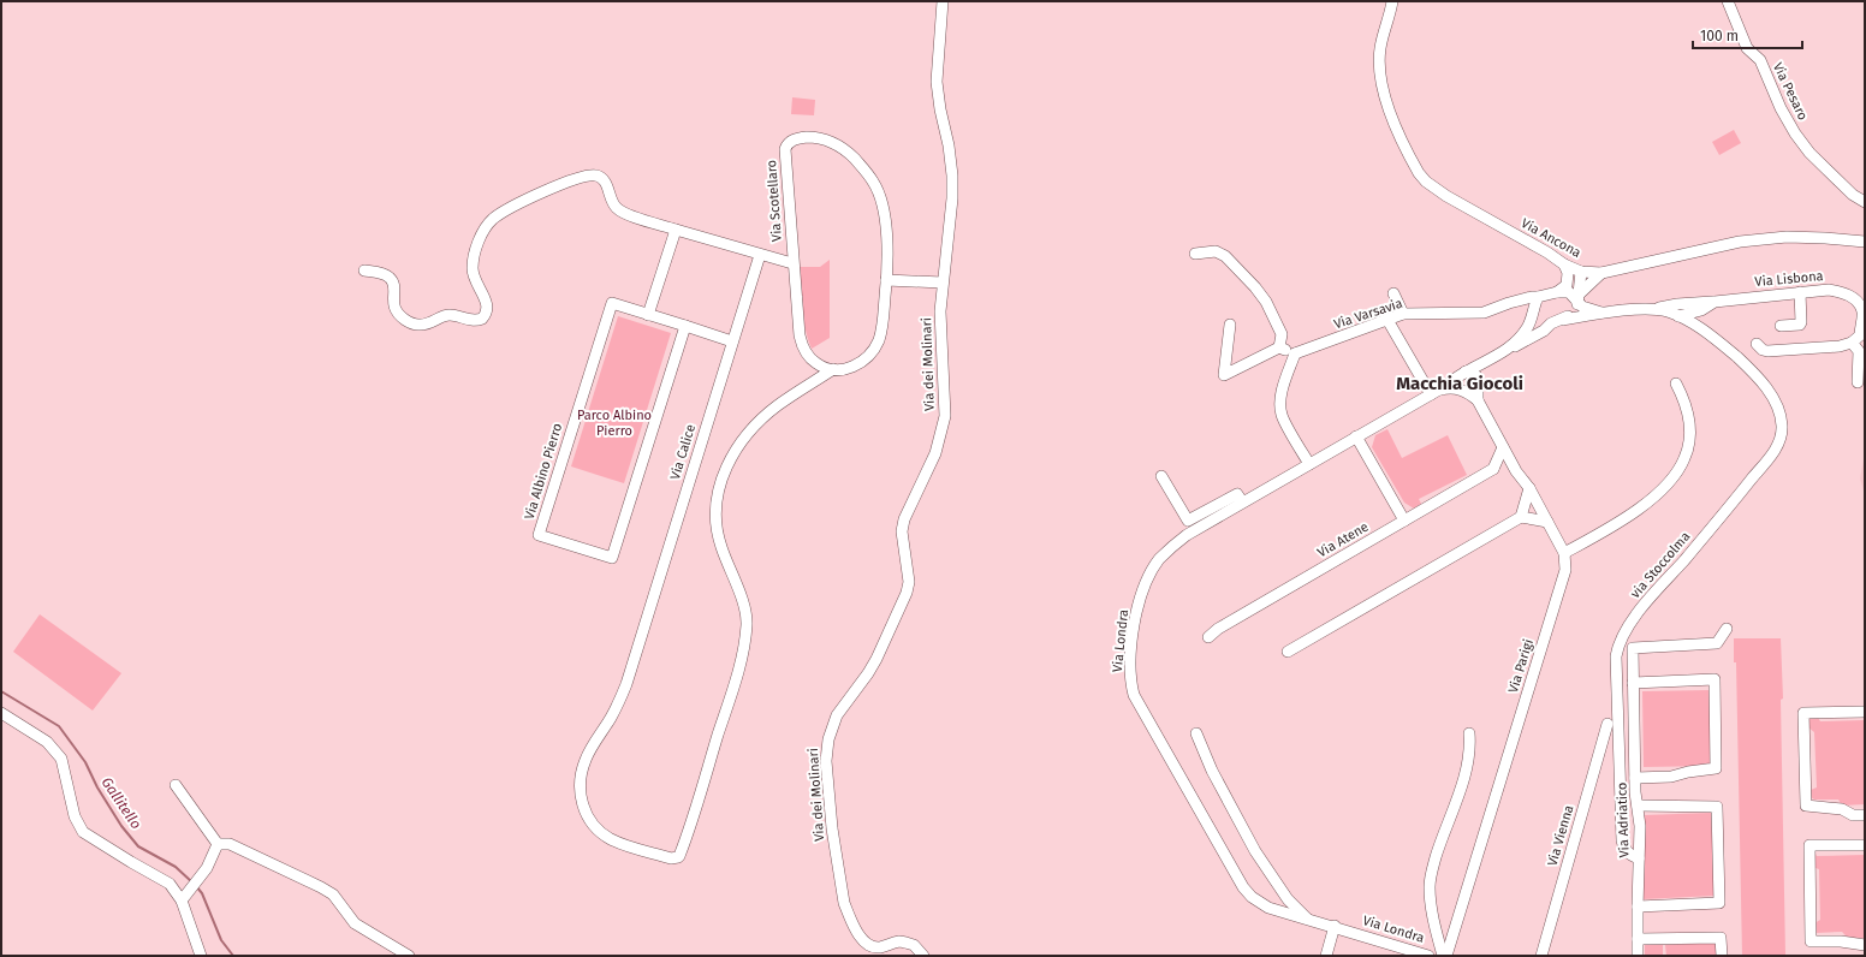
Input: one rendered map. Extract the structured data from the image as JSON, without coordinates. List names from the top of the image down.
{
  "streets": {
    "street": [
      "Via Pesaro",
      "Via Scotellaro",
      "Via Ancona",
      "Via Lisbona",
      "Via Varsavia",
      "Via dei Molinari",
      "Via Calice",
      "Via Albino Pierro",
      "Via Atene",
      "via Stoccolma",
      "Via Londra",
      "Via Parigi",
      "Via Adriatico",
      "Via Vienna"
    ]
  },
  "crossings": [
    ["Via Scotellaro", "Via Calice"],
    ["Via Lisbona", "via Stoccolma"],
    ["via Stoccolma", "Via Adriatico"]
  ],
  "districts": ["Macchia Giocoli"],
  "water": ["Gallitello"],
  "parks": ["Parco Albino Pierro"],
  "scale_bar": "100 m"
}
